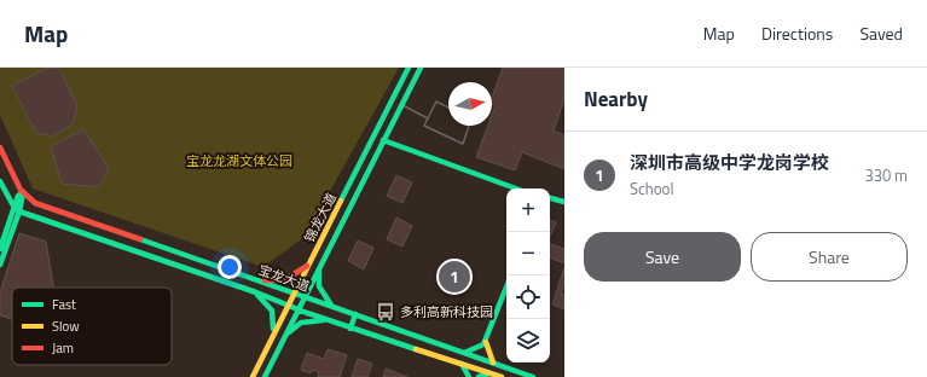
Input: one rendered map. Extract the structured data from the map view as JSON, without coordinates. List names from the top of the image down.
{
  "streets": {
    "main road": ["锦龙大道", "宝龙大道"]
  },
  "crossings": [
    ["锦龙大道", "宝龙大道"]
  ],
  "parks": ["宝龙龙湖文体公园"],
  "places": {
    "bus stop": ["多利高新科技园"]
  },
  "legend": ["Fast", "Slow", "Jam"],
  "north": "right",
  "page": {
    "header": "Map",
    "nav": ["Map", "Directions", "Saved"],
    "heading": "Nearby",
    "list": [
      {
        "mark": "1",
        "name": "深圳市高级中学龙岗学校",
        "note": "School",
        "value": "330 m"
      }
    ],
    "map_buttons": ["+", "−"],
    "buttons": ["Save", "Share"],
    "pins": "1"
  }
}
